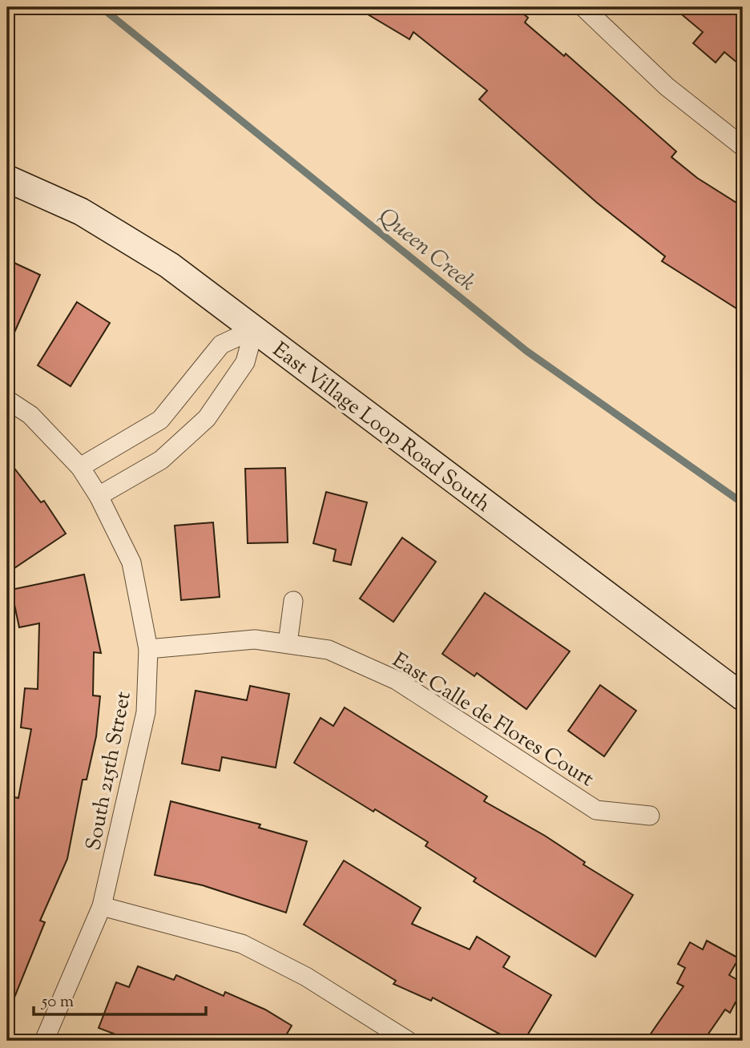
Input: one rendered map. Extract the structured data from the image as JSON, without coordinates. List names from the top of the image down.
{
  "streets": {
    "street": ["East Village Loop Road South", "East Calle de Flores Court", "South 215th Street"]
  },
  "crossings": [
    ["East Calle de Flores Court", "South 215th Street"]
  ],
  "water": ["Queen Creek"],
  "scale_bar": "50 m"
}
